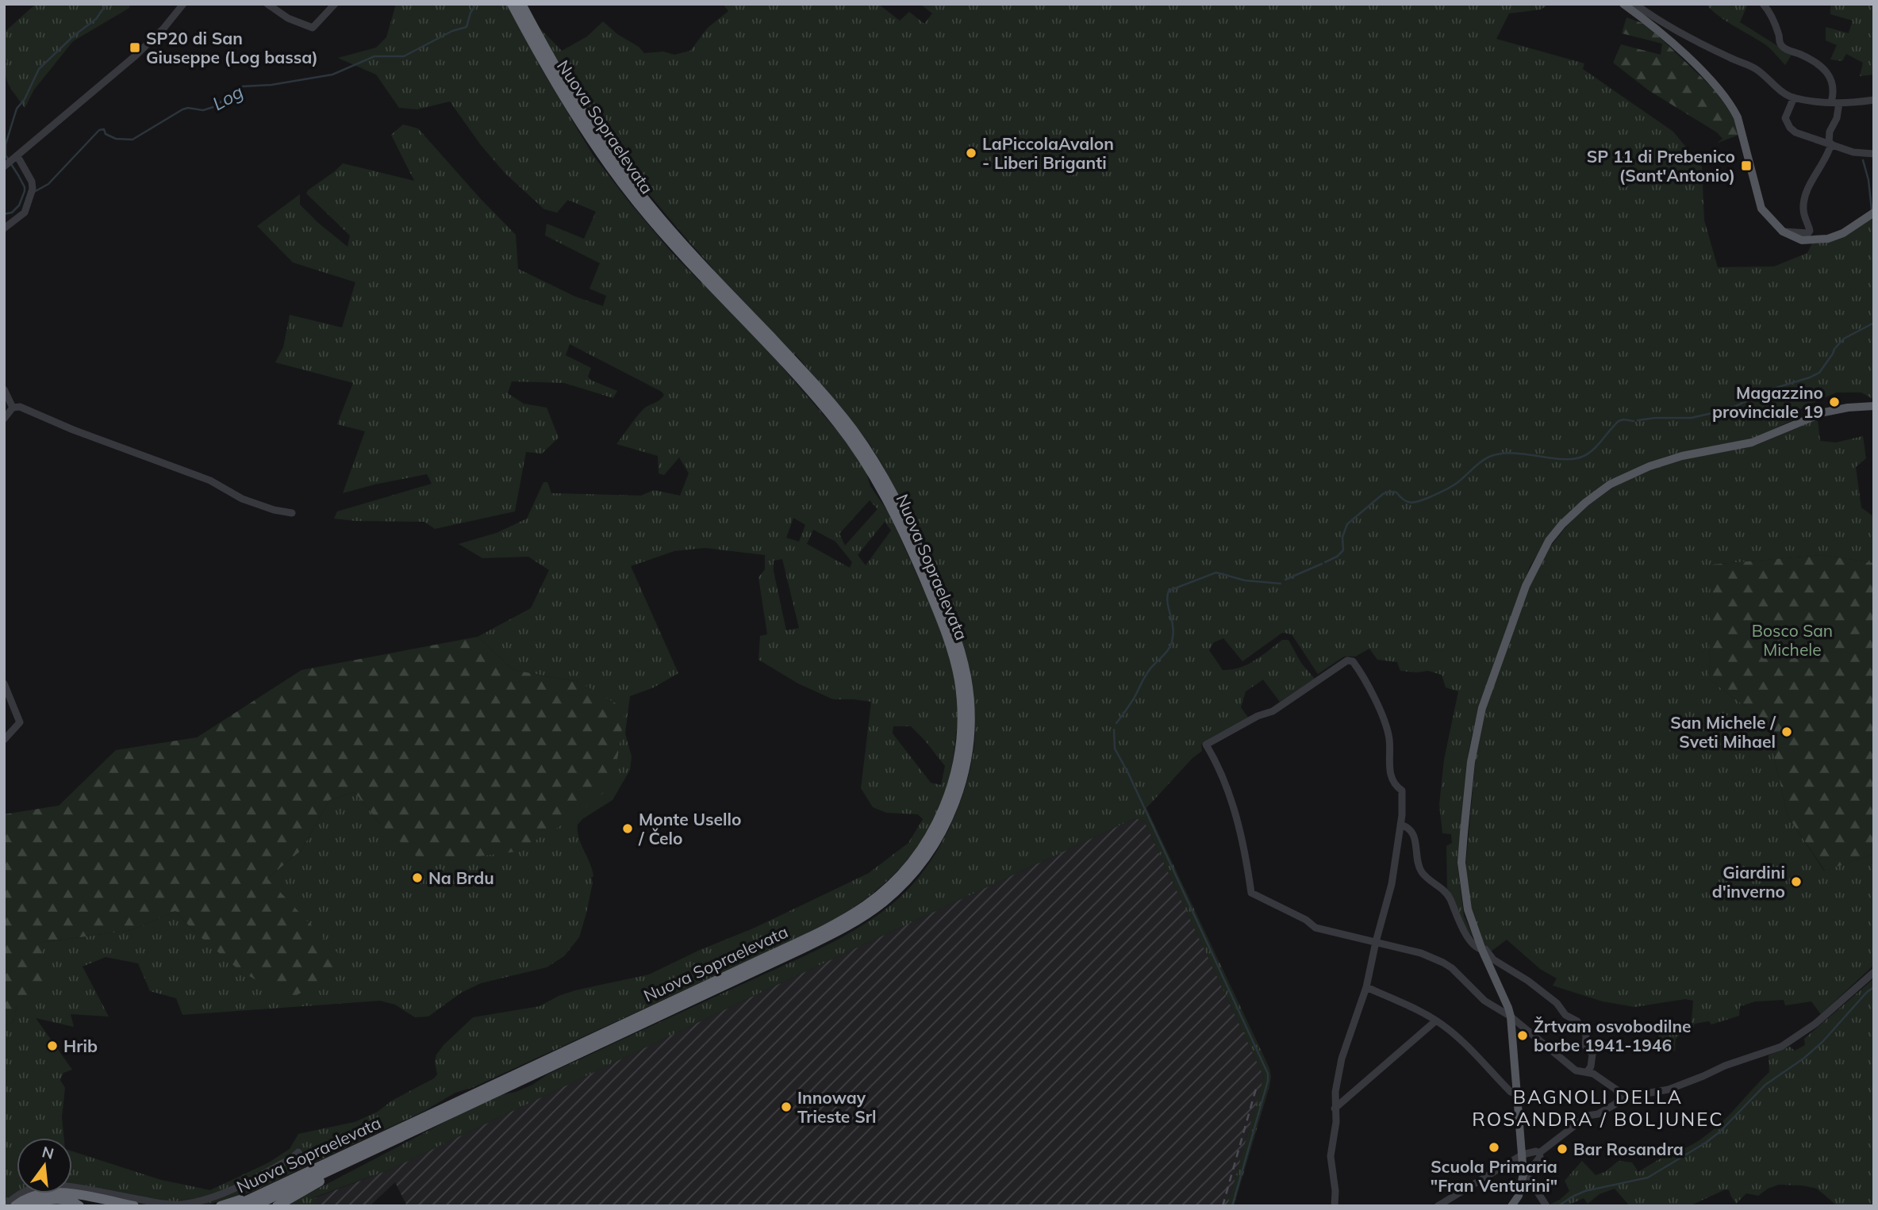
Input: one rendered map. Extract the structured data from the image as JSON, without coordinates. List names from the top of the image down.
{
  "streets": {
    "highway": ["Nuova Sopraelevata"]
  },
  "districts": ["BAGNOLI DELLA ROSANDRA / BOLJUNEC"],
  "water": ["Log"],
  "parks": ["Bosco San Michele"],
  "places": {
    "transit": ["SP20 di San Giuseppe (Log bassa)", "SP 11 di Prebenico (Sant'Antonio)"],
    "other": [
      "LaPiccolaAvalon - Liberi Briganti",
      "Magazzino provinciale 19",
      "San Michele / Sveti Mihael",
      "Monte Usello / Čelo",
      "Na Brdu",
      "Giardini d'inverno",
      "Žrtvam osvobodilne borbe 1941-1946",
      "Hrib",
      "Innoway Trieste Srl",
      "Scuola Primaria \"Fran Venturini\"",
      "Bar Rosandra"
    ]
  },
  "north": "top"
}
